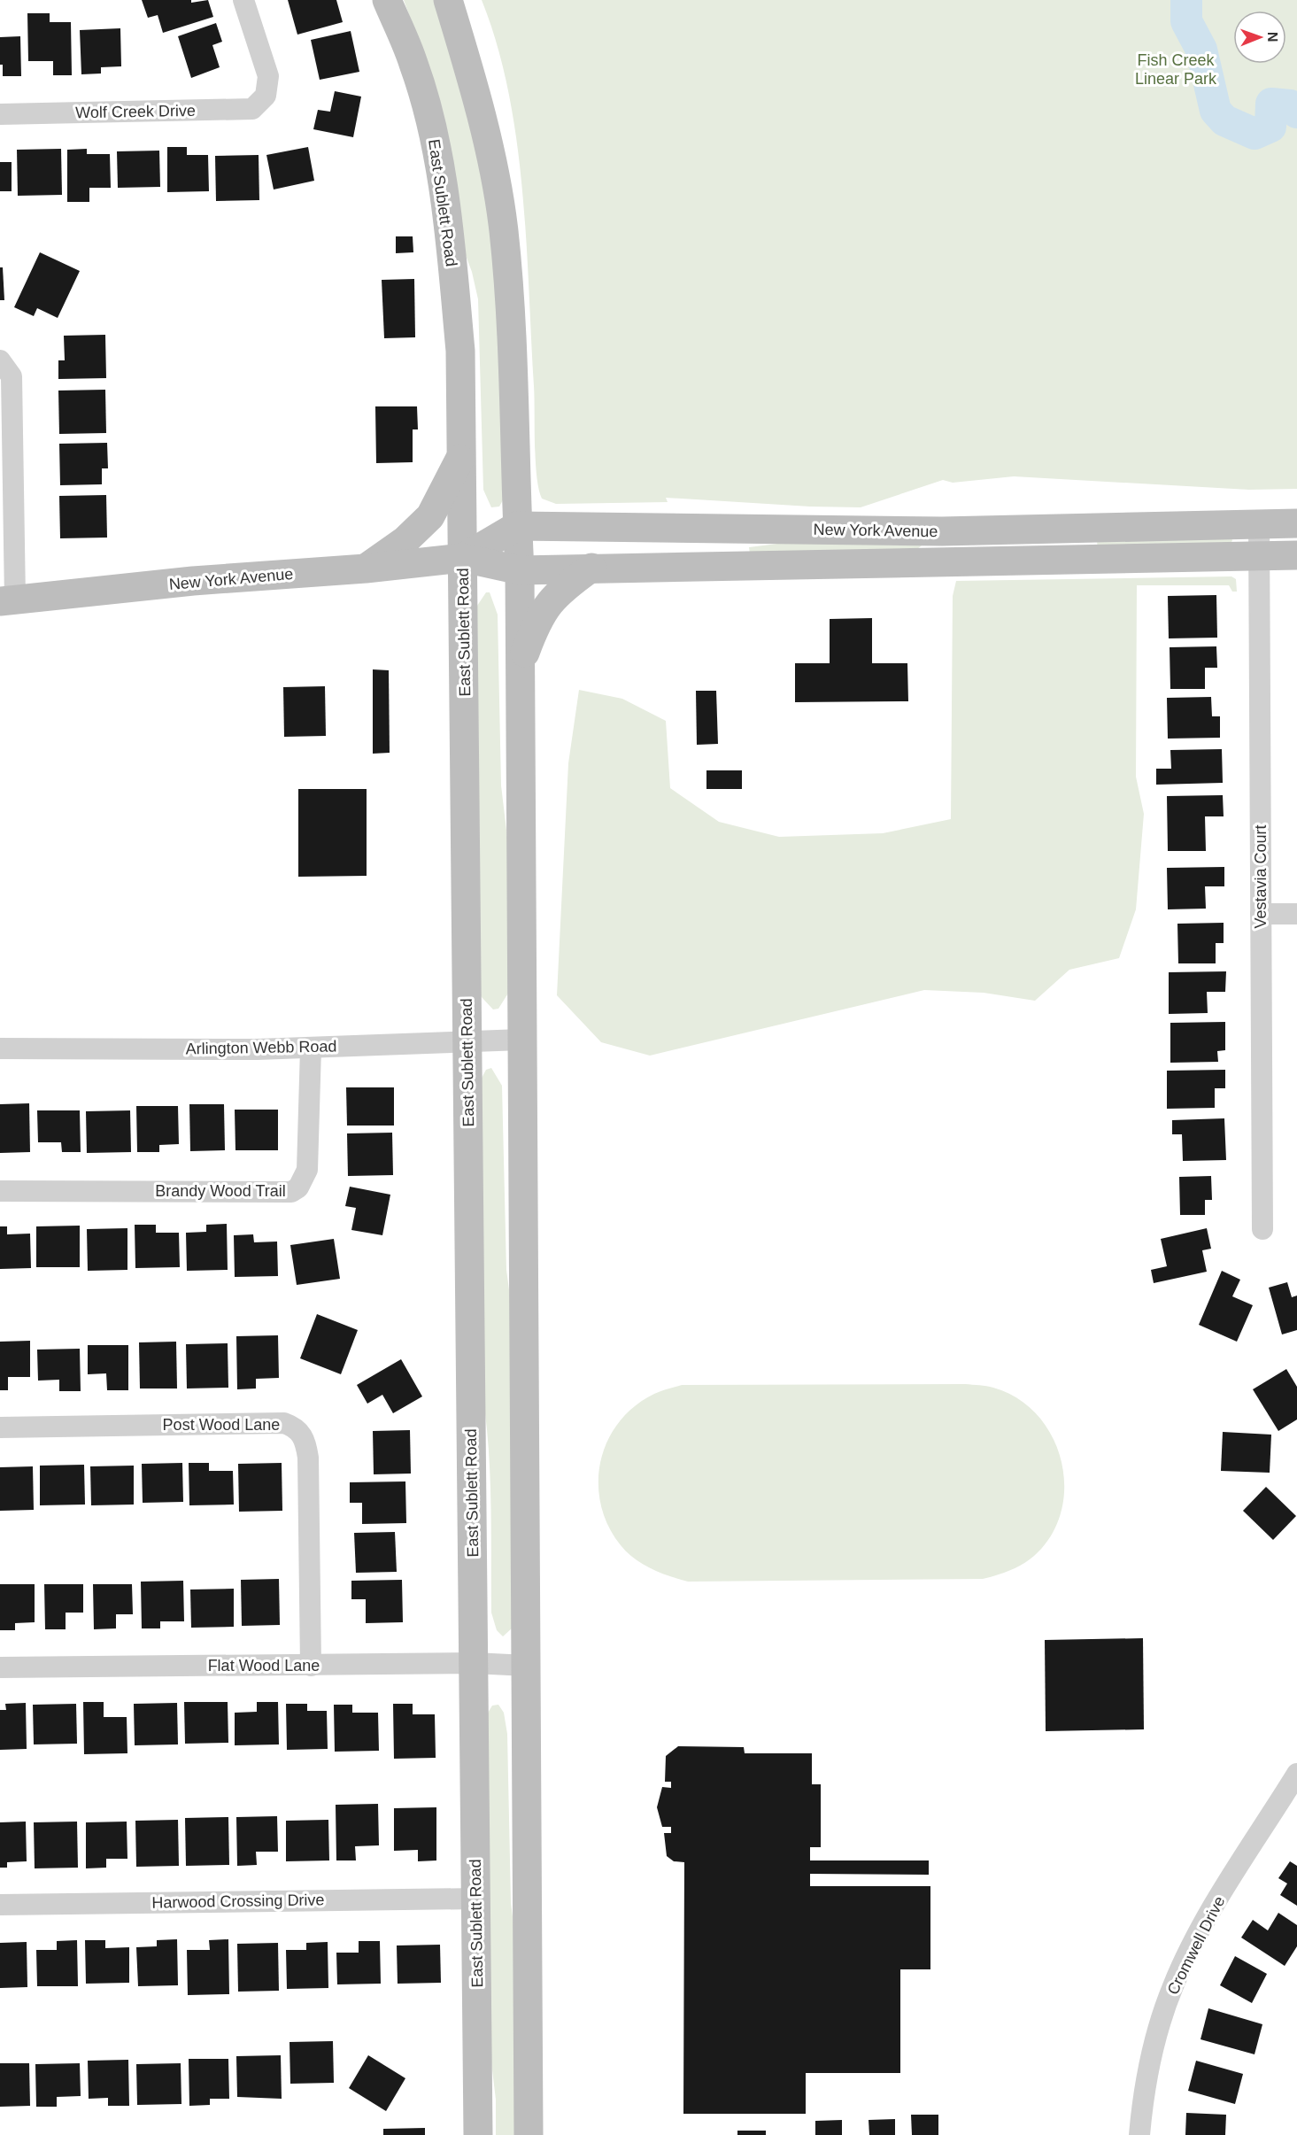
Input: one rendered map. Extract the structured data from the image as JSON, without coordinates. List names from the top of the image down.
{
  "streets": {
    "main road": ["East Sublett Road", "New York Avenue"],
    "street": [
      "Wolf Creek Drive",
      "Vestavia Court",
      "Arlington Webb Road",
      "Brandy Wood Trail",
      "Post Wood Lane",
      "Flat Wood Lane",
      "Harwood Crossing Drive",
      "Cromwell Drive"
    ]
  },
  "crossings": [
    ["East Sublett Road", "New York Avenue"],
    ["East Sublett Road", "Arlington Webb Road"],
    ["East Sublett Road", "Flat Wood Lane"],
    ["East Sublett Road", "Harwood Crossing Drive"],
    ["New York Avenue", "Vestavia Court"],
    ["Arlington Webb Road", "Brandy Wood Trail"],
    ["Post Wood Lane", "Flat Wood Lane"]
  ],
  "parks": ["Fish Creek Linear Park"],
  "north": "right"
}
